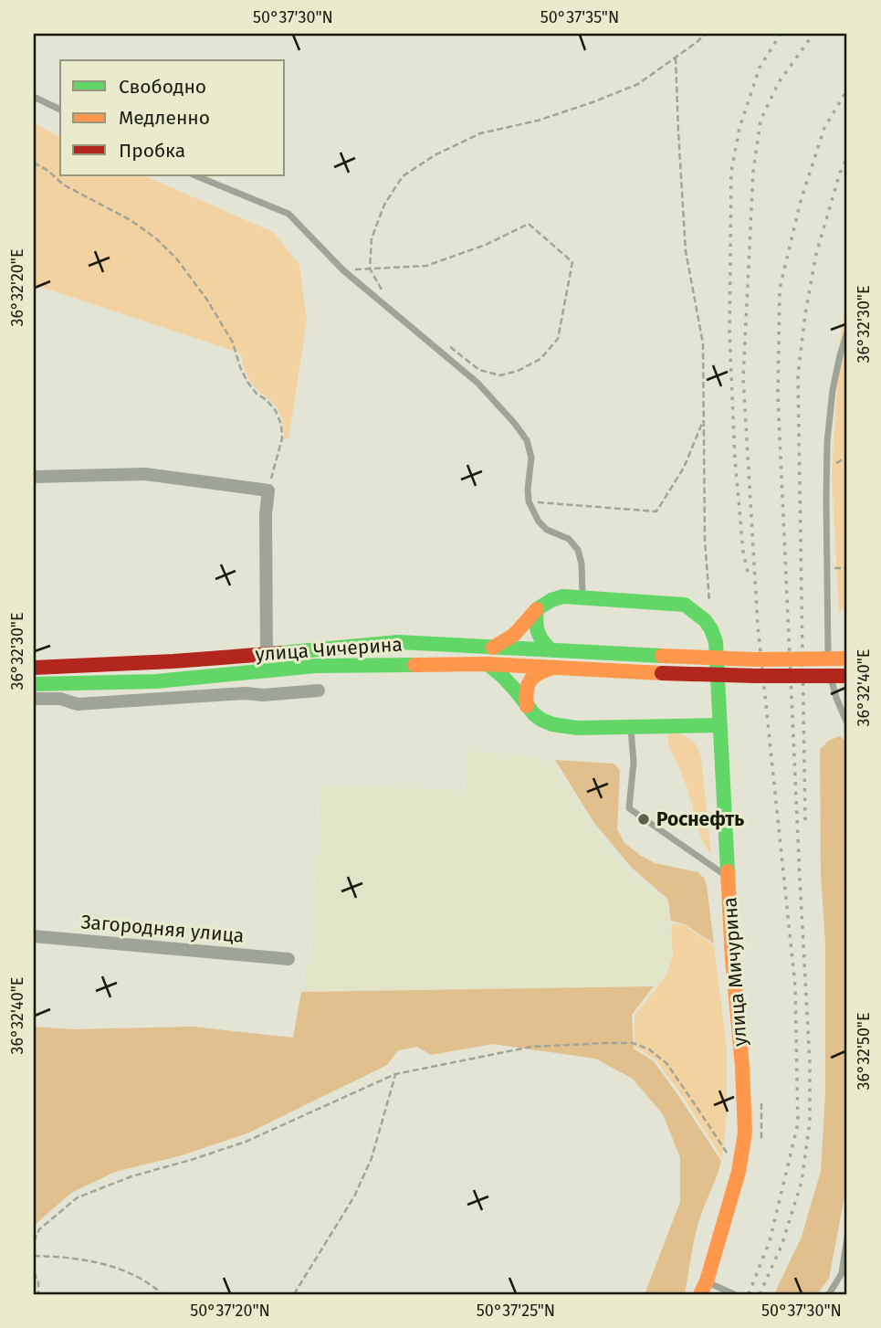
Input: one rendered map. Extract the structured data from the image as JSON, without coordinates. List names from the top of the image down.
{
  "streets": {
    "main road": ["улица Чичерина", "улица Мичурина"],
    "street": ["Загородняя улица"]
  },
  "places": ["Роснефть"],
  "legend": ["Свободно", "Медленно", "Пробка"],
  "coordinates": [
    "50°37'30\"N",
    "50°37'35\"N",
    "36°32'20\"E",
    "36°32'30\"E",
    "36°32'40\"E",
    "36°32'50\"E",
    "50°37'20\"N",
    "50°37'25\"N"
  ]
}
